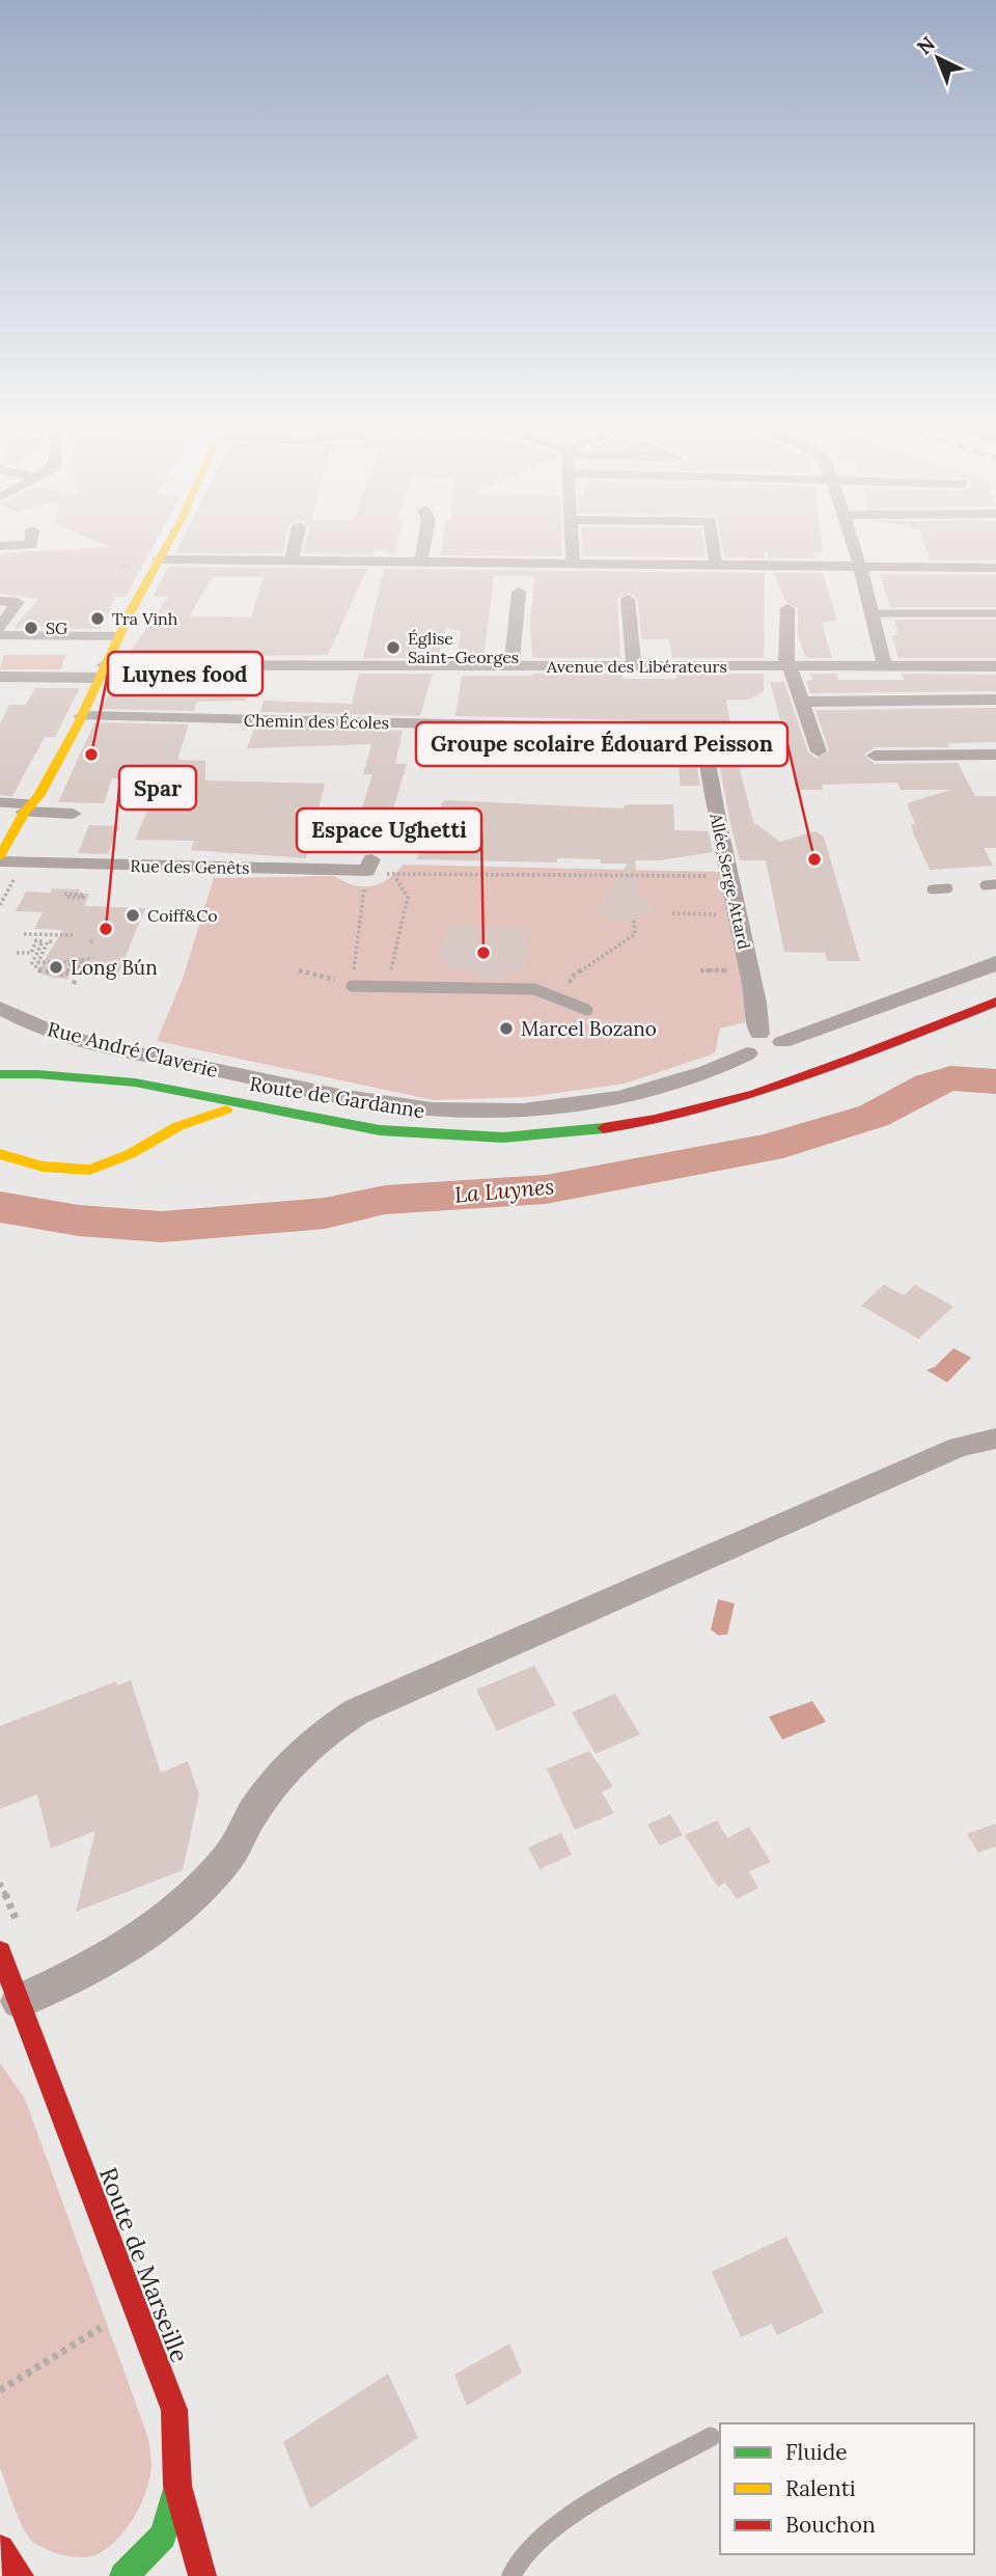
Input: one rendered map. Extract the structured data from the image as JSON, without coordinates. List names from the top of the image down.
{
  "streets": {
    "main road": ["Route de Gardanne", "Route de Marseille"],
    "street": [
      "Avenue des Libérateurs",
      "Chemin des Écoles",
      "Rue des Genêts",
      "Allée Serge Attard",
      "Rue André Claverie"
    ]
  },
  "water": ["La Luynes"],
  "places": [
    "Tra Vinh",
    "SG",
    "Église Saint-Georges",
    "Luynes food",
    "Groupe scolaire Édouard Peisson",
    "Coiff&Co",
    "Spar",
    "Espace Ughetti",
    "Long Bún",
    "Marcel Bozano"
  ],
  "legend": ["Fluide", "Ralenti", "Bouchon"],
  "north": "top left"
}
